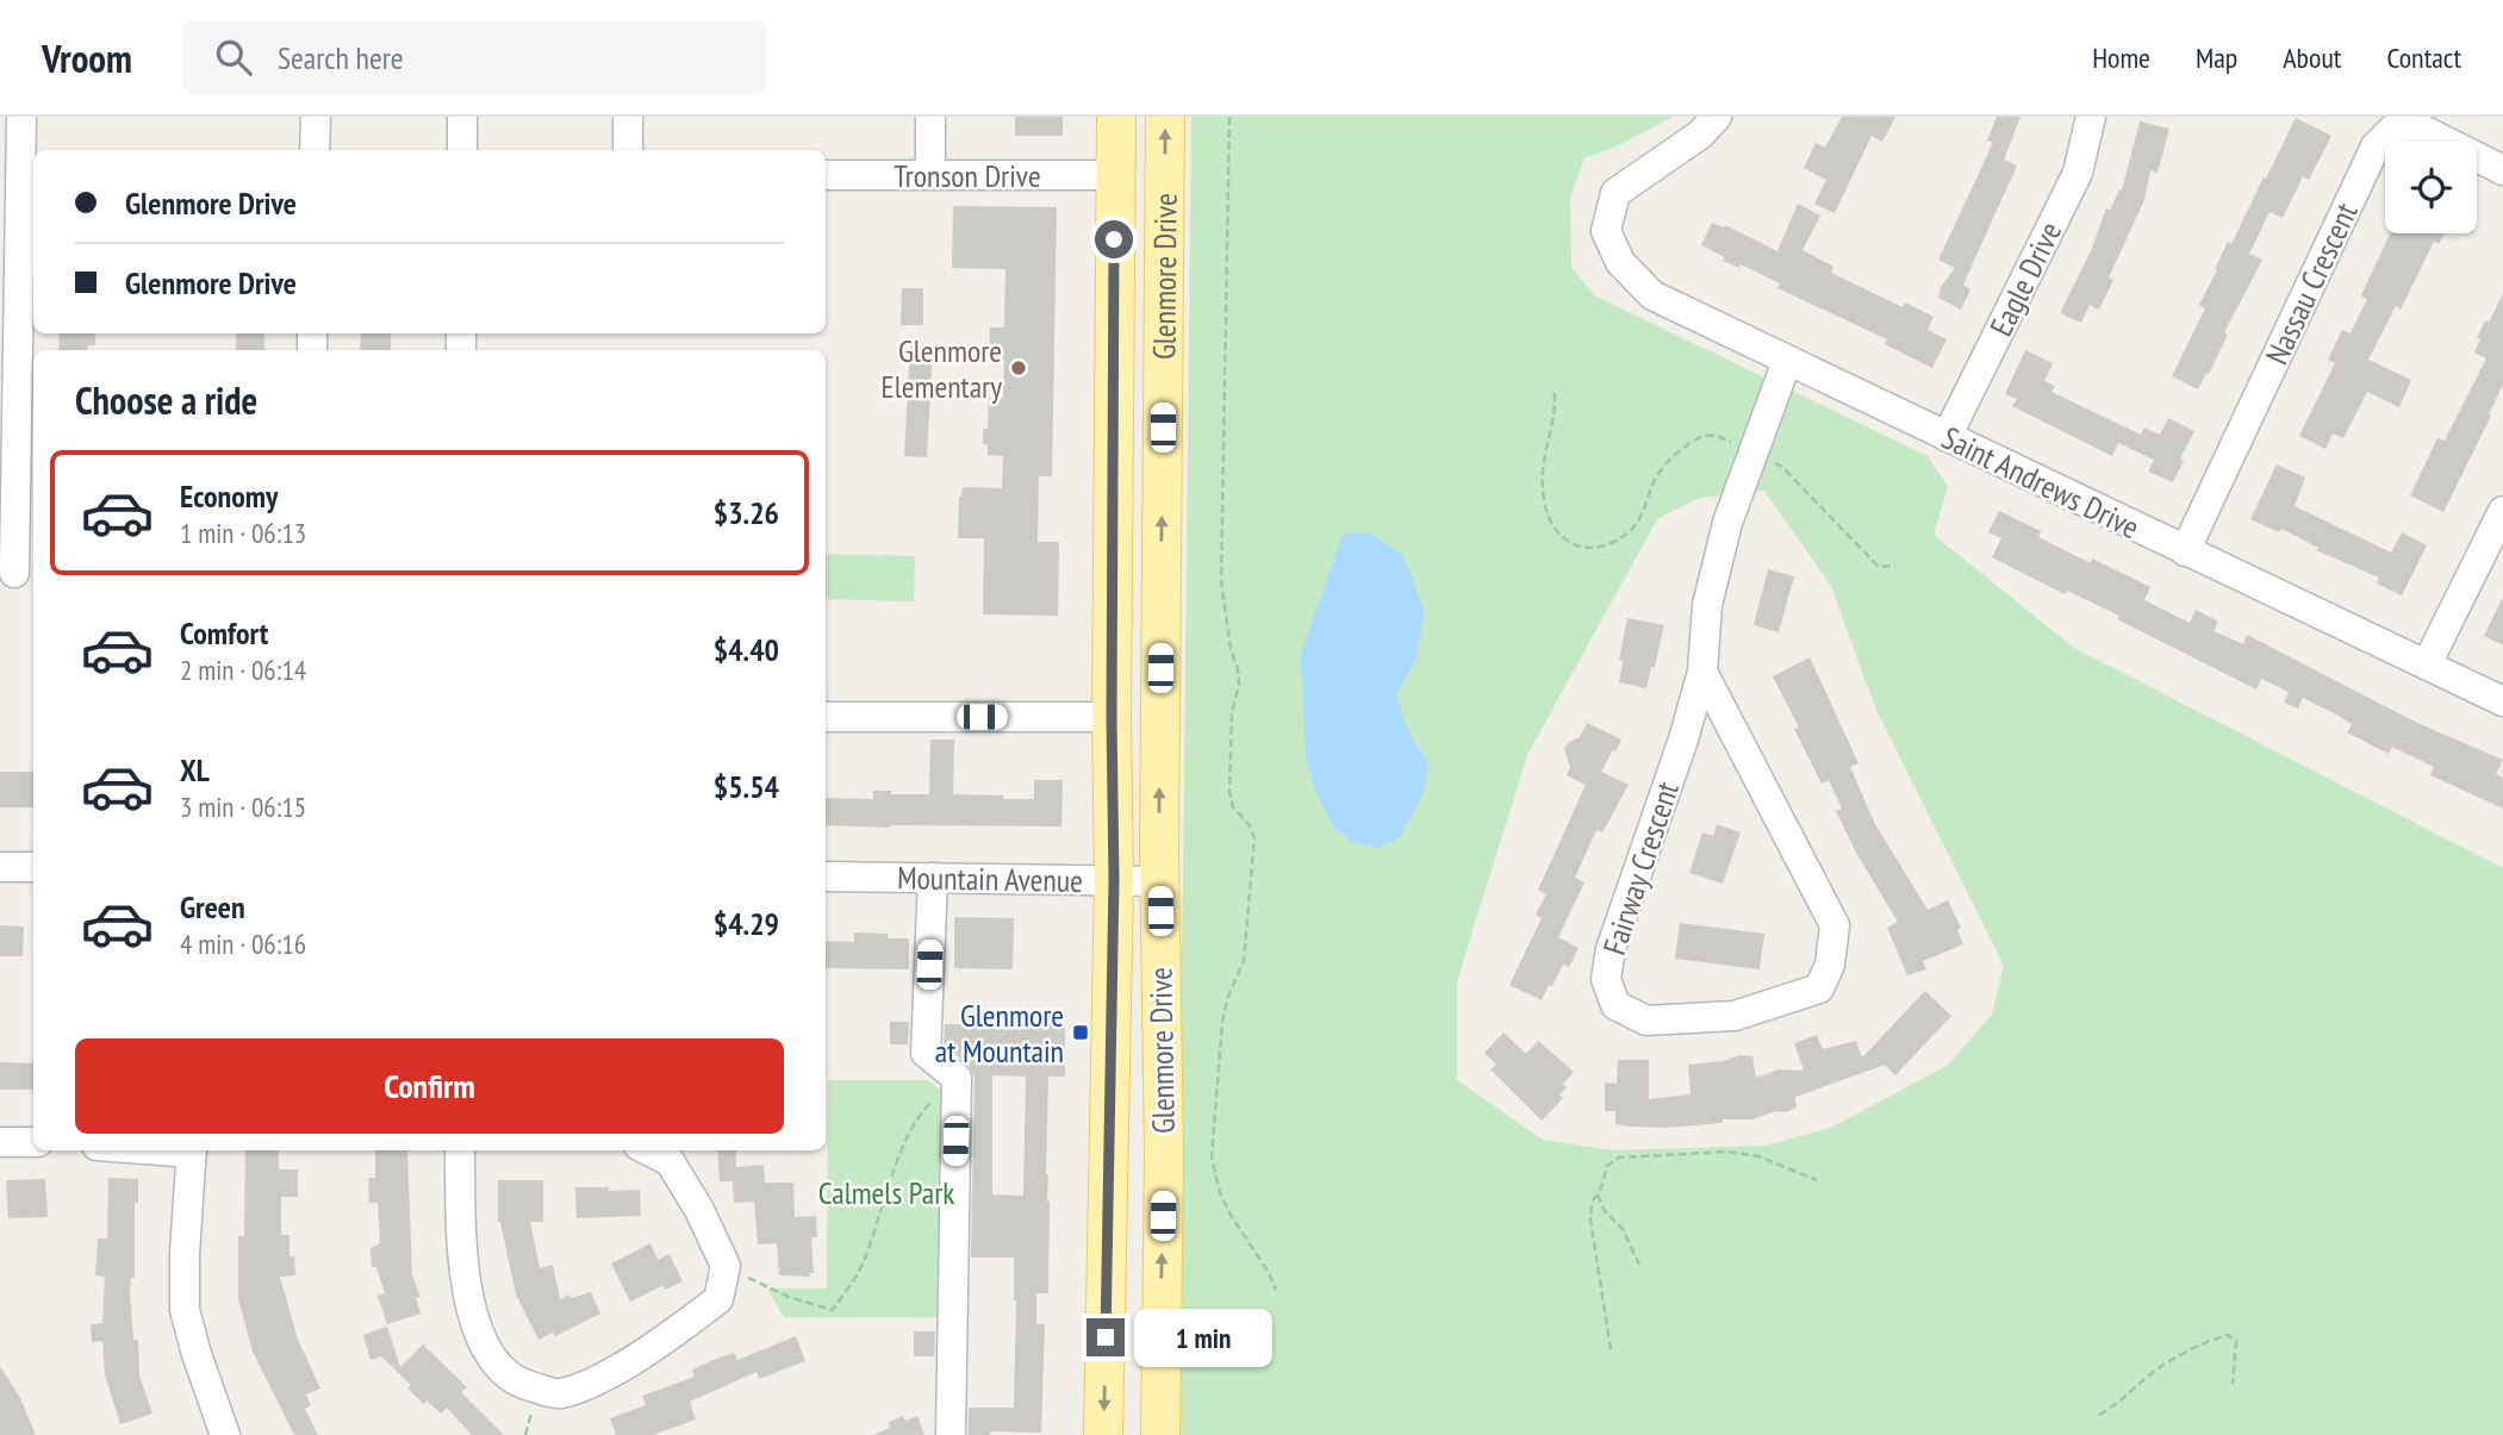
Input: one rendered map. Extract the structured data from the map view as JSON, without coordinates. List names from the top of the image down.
{
  "streets": {
    "main road": ["Glenmore Drive"],
    "street": [
      "Tronson Drive",
      "Eagle Drive",
      "Nassau Crescent",
      "Saint Andrews Drive",
      "Fairway Crescent",
      "Mountain Avenue"
    ]
  },
  "crossings": [
    ["Tronson Drive", "Glenmore Drive"],
    ["Glenmore Drive", "Mountain Avenue"],
    ["Eagle Drive", "Saint Andrews Drive"],
    ["Nassau Crescent", "Saint Andrews Drive"],
    ["Saint Andrews Drive", "Fairway Crescent"]
  ],
  "parks": ["Calmels Park"],
  "places": {
    "other": ["Glenmore Elementary"],
    "transit": ["Glenmore at Mountain"]
  },
  "page": {
    "header": "Vroom",
    "search": "Search here",
    "nav": [
      "Home",
      "Map",
      "About",
      "Contact"
    ],
    "banner": ["Glenmore Drive", "Glenmore Drive"],
    "heading": "Choose a ride",
    "list": [
      {
        "name": "Economy",
        "note": "1 min · 06:13",
        "value": "$3.26"
      },
      {
        "name": "Comfort",
        "note": "2 min · 06:14",
        "value": "$4.40"
      },
      {
        "name": "XL",
        "note": "3 min · 06:15",
        "value": "$5.54"
      },
      {
        "name": "Green",
        "note": "4 min · 06:16",
        "value": "$4.29"
      }
    ],
    "buttons": "Confirm",
    "bubble": "1 min"
  }
}
